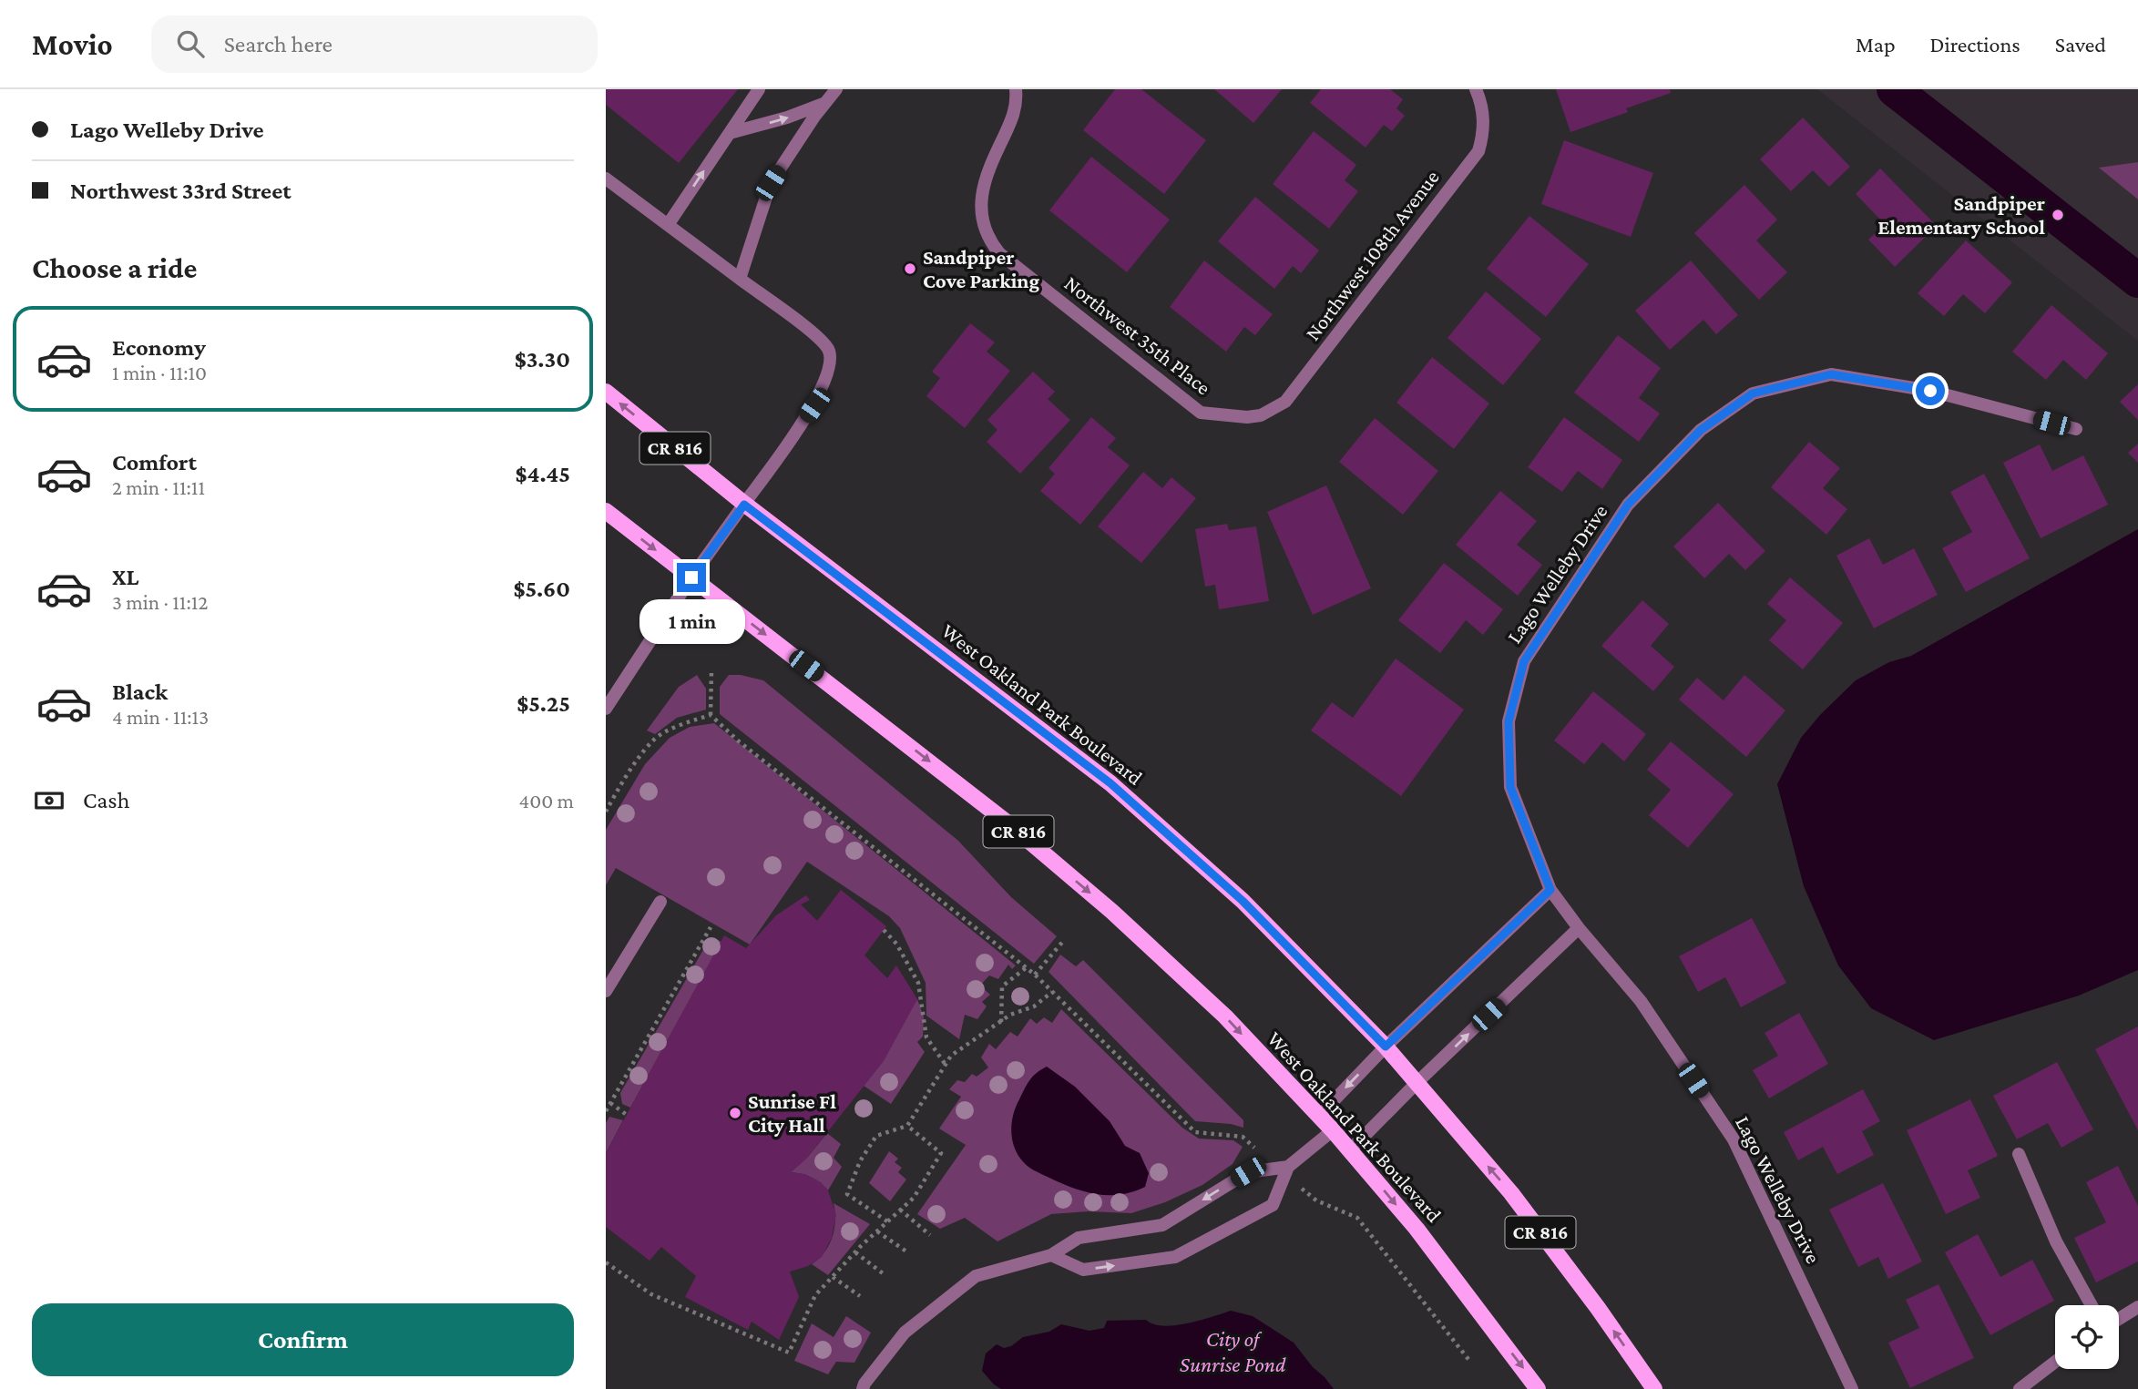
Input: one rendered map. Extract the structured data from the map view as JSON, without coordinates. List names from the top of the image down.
{
  "streets": {
    "main road": ["CR 816", "West Oakland Park Boulevard"],
    "street": ["Northwest 108th Avenue", "Northwest 35th Place", "Lago Welleby Drive"]
  },
  "crossings": [
    ["Northwest 108th Avenue", "Northwest 35th Place"]
  ],
  "water": ["City of Sunrise Pond"],
  "places": ["Sandpiper Elementary School", "Sandpiper Cove Parking", "Sunrise Fl City Hall"],
  "page": {
    "header": "Movio",
    "search": "Search here",
    "nav": ["Map", "Directions", "Saved"],
    "banner": ["Lago Welleby Drive", "Northwest 33rd Street"],
    "heading": "Choose a ride",
    "list": [
      {
        "name": "Economy",
        "note": "1 min · 11:10",
        "value": "$3.30"
      },
      {
        "name": "Comfort",
        "note": "2 min · 11:11",
        "value": "$4.45"
      },
      {
        "name": "XL",
        "note": "3 min · 11:12",
        "value": "$5.60"
      },
      {
        "name": "Black",
        "note": "4 min · 11:13",
        "value": "$5.25"
      }
    ],
    "bubble": "1 min",
    "pay": ["Cash", "400 m"],
    "buttons": "Confirm"
  }
}
